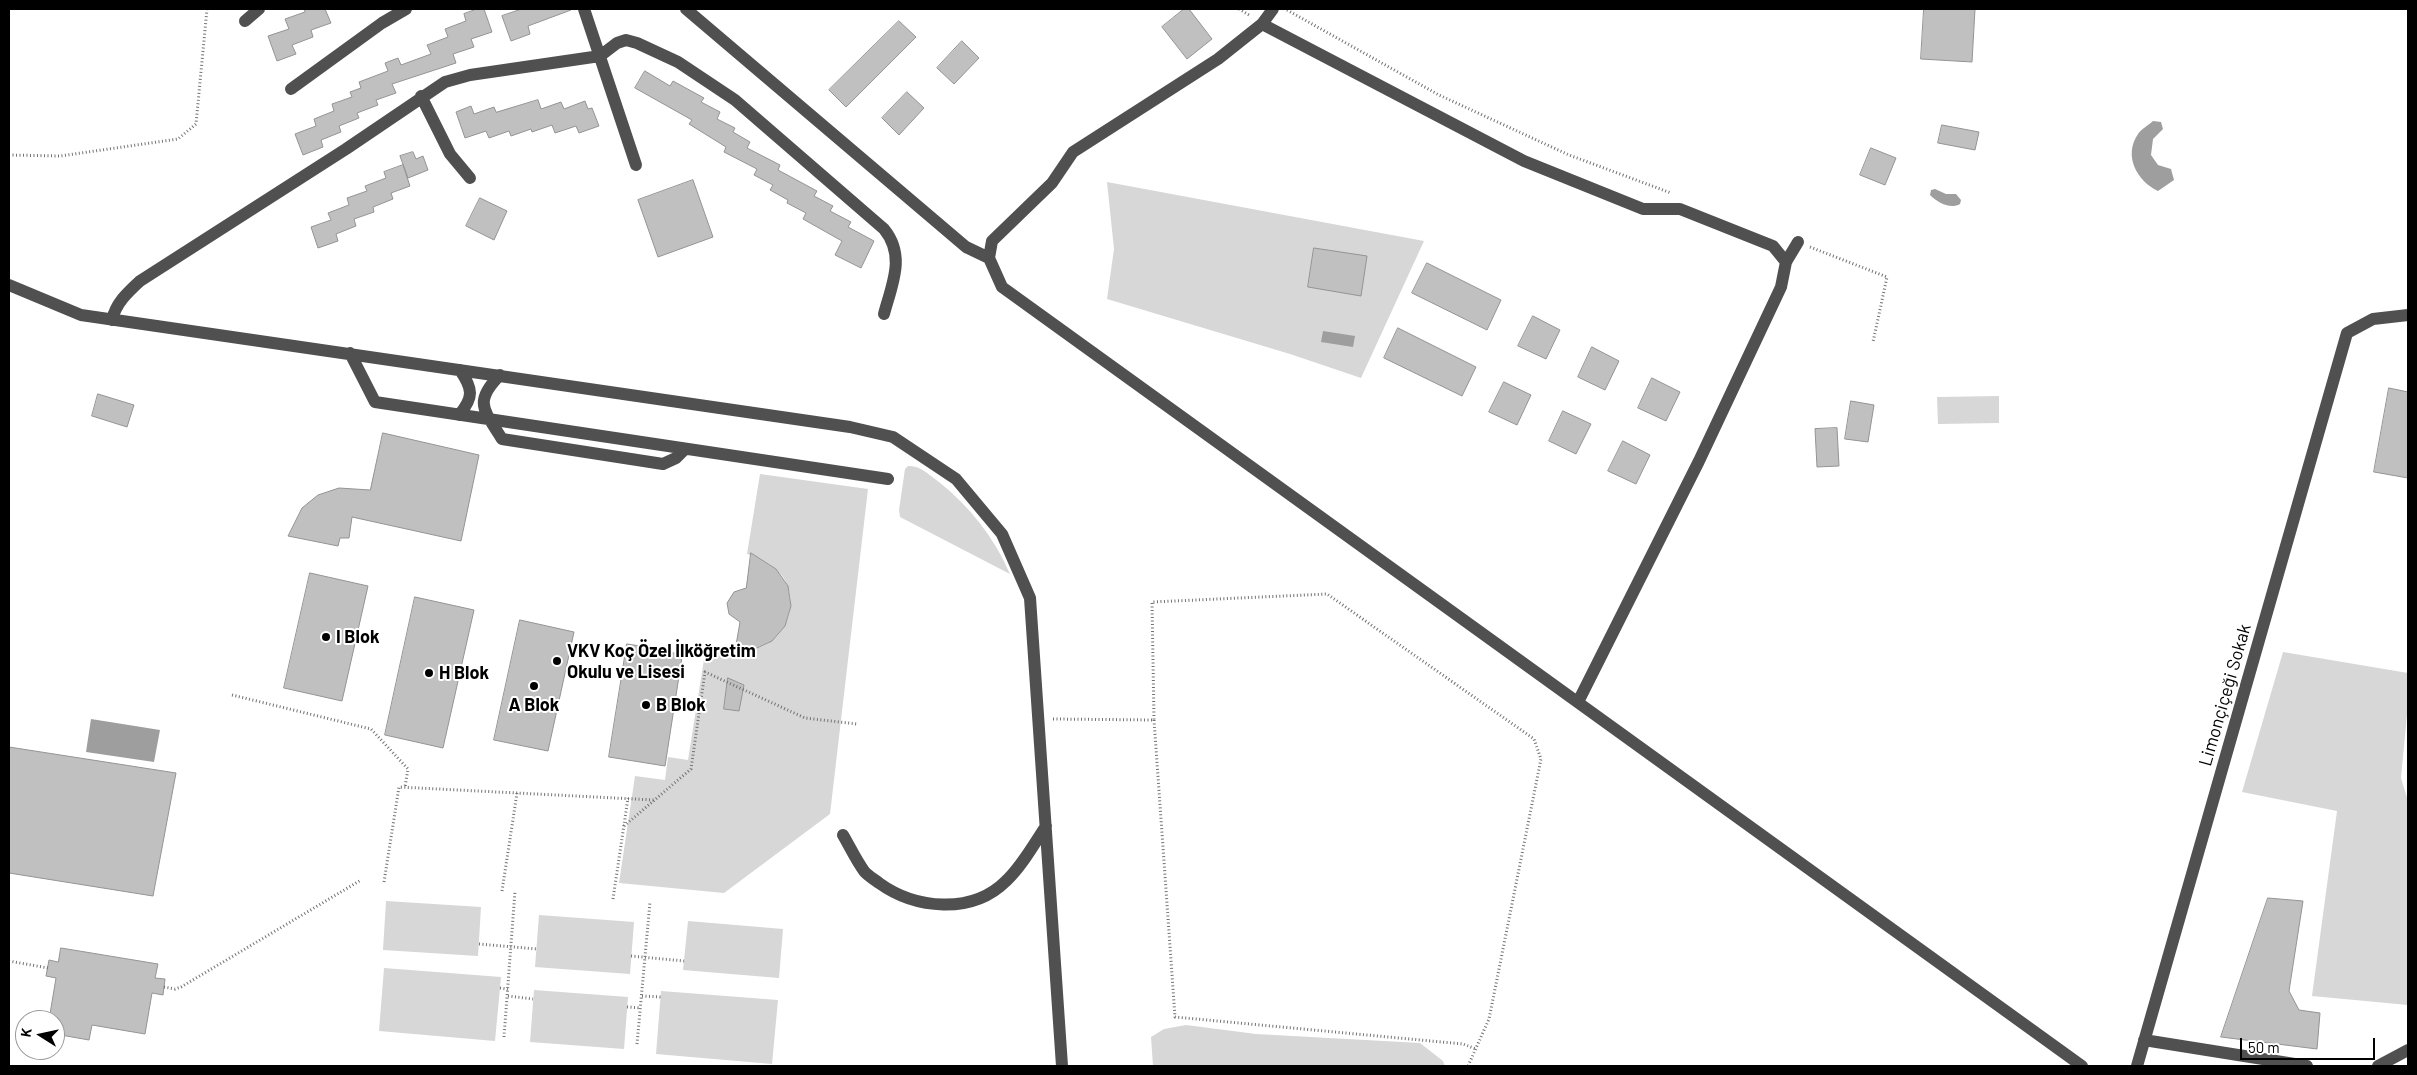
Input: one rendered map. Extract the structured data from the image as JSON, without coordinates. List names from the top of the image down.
{
  "streets": {
    "street": ["Limonçiçeği Sokak"]
  },
  "places": [
    "I Blok",
    "VKV Koç Özel İlköğretim Okulu ve Lisesi",
    "H Blok",
    "A Blok",
    "B Blok"
  ],
  "scale_bar": "50 m",
  "north": "left"
}
